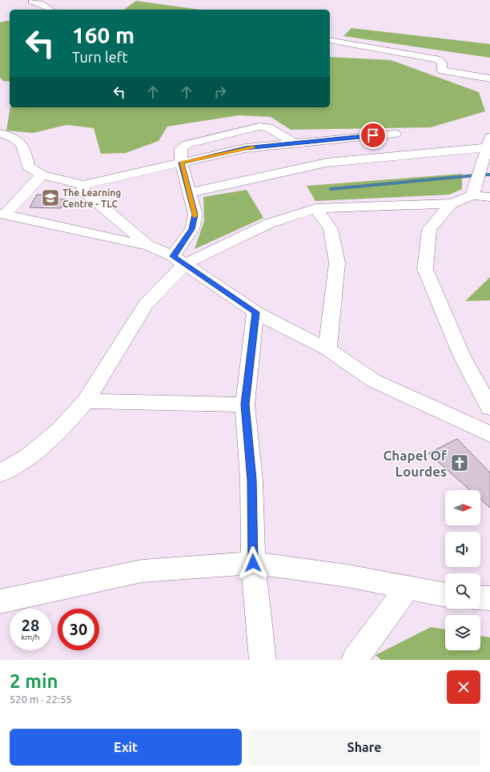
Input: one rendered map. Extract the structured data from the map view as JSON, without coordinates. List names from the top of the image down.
{
  "places": {
    "school or university": ["The Learning Centre - TLC"],
    "church": ["Chapel Of Lourdes"]
  },
  "north": "right",
  "page": {
    "turn": ["160 m", "Turn left"],
    "speed": "28 km/h",
    "limit": "30",
    "heading": ["2 min", "520 m · 22:55"],
    "buttons": ["Exit", "Share"]
  }
}
